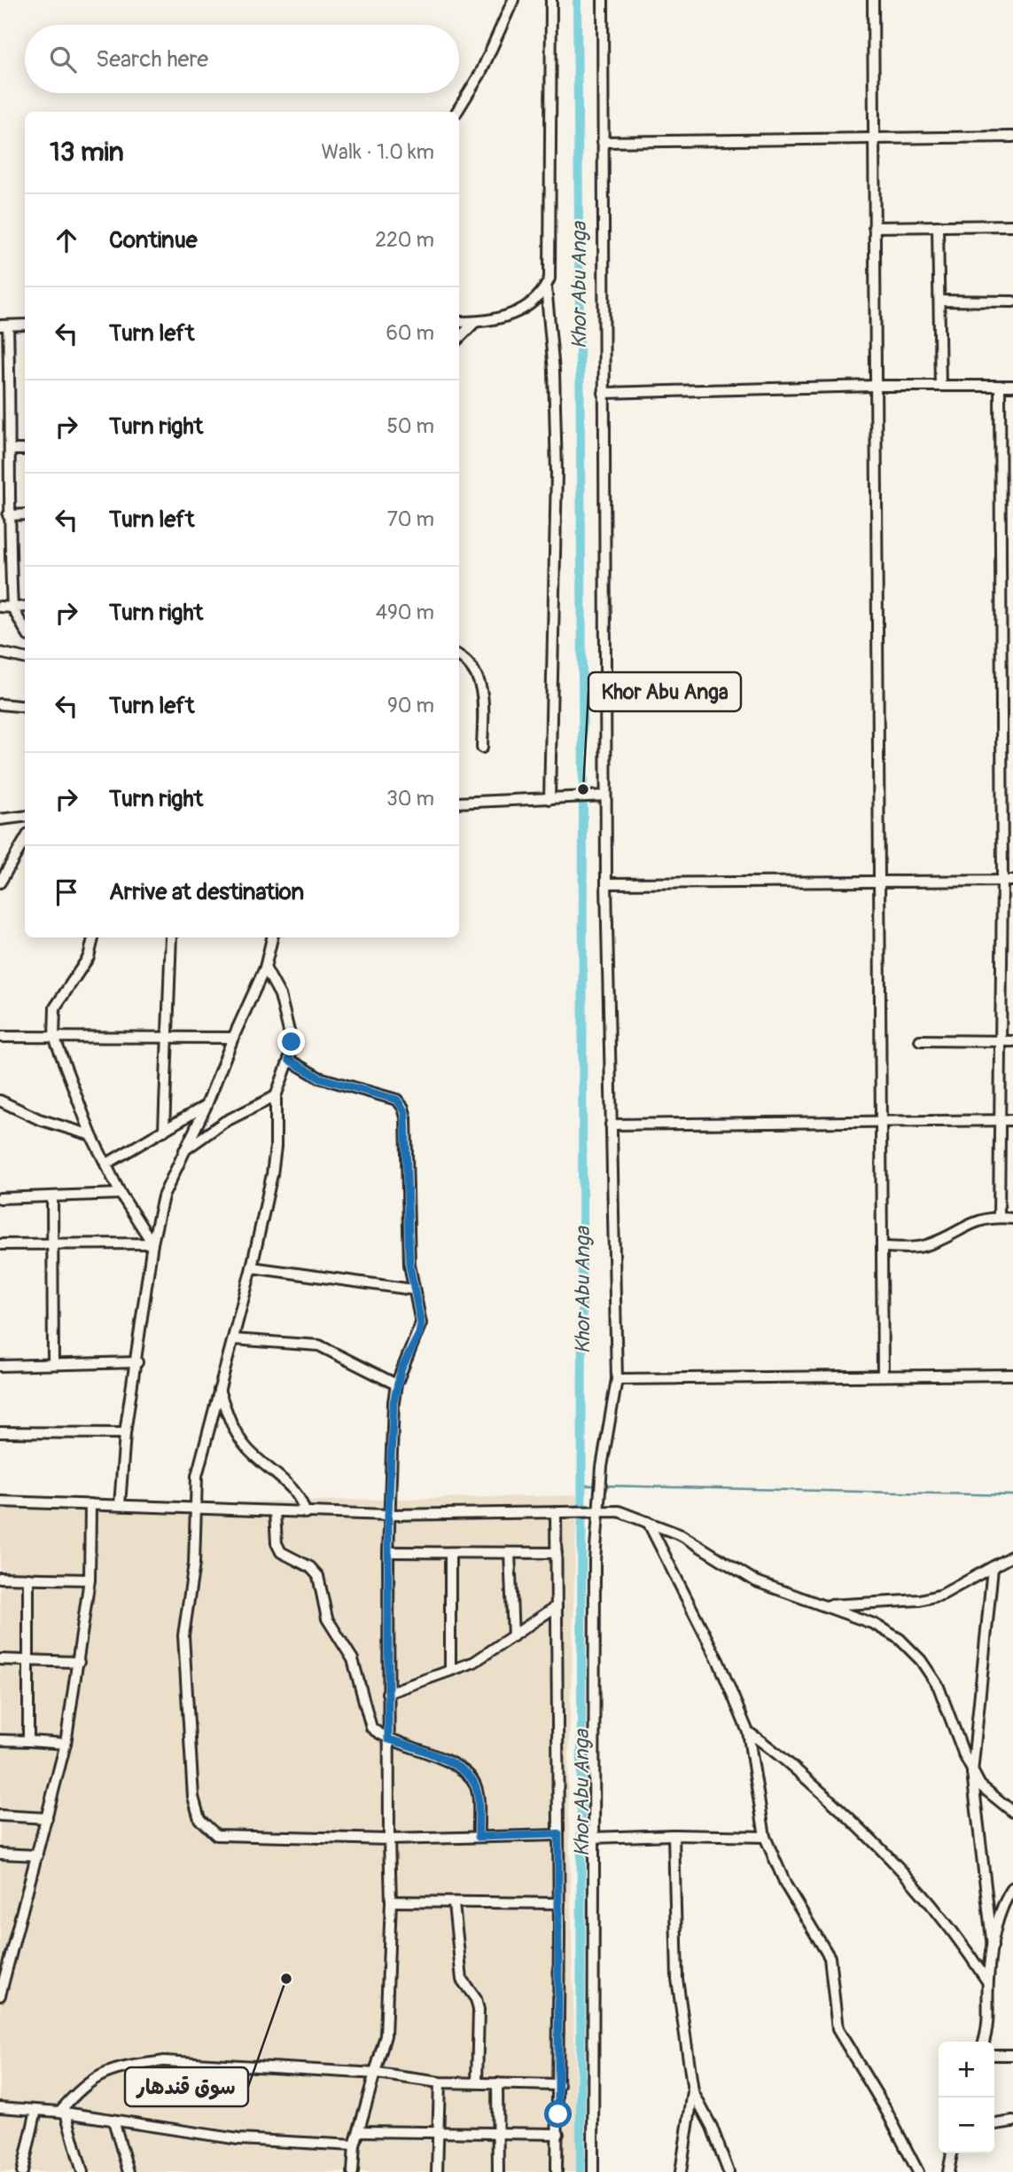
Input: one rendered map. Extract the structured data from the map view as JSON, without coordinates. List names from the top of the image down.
{
  "water": ["Khor Abu Anga"],
  "places": ["Khor Abu Anga", "سوق قندهار"],
  "page": {
    "search": "Search here",
    "heading": ["13 min", "Walk · 1.0 km"],
    "list": [
      ["Continue", "220 m"],
      ["Turn left", "60 m"],
      ["Turn right", "50 m"],
      ["Turn left", "70 m"],
      ["Turn right", "490 m"],
      ["Turn left", "90 m"],
      ["Turn right", "30 m"],
      "Arrive at destination"
    ],
    "map_buttons": ["+", "−"]
  }
}
